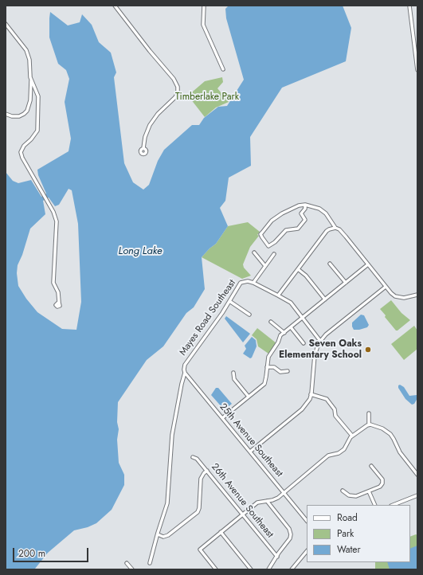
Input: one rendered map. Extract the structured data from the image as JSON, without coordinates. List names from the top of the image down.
{
  "streets": {
    "street": ["Mayes Road Southeast", "25th Avenue Southeast", "26th Avenue Southeast"]
  },
  "crossings": [
    ["Mayes Road Southeast", "25th Avenue Southeast"]
  ],
  "water": ["Long Lake"],
  "parks": ["Timberlake Park"],
  "places": ["Seven Oaks Elementary School"],
  "legend": ["Road", "Park", "Water"],
  "scale_bar": "200 m"
}
